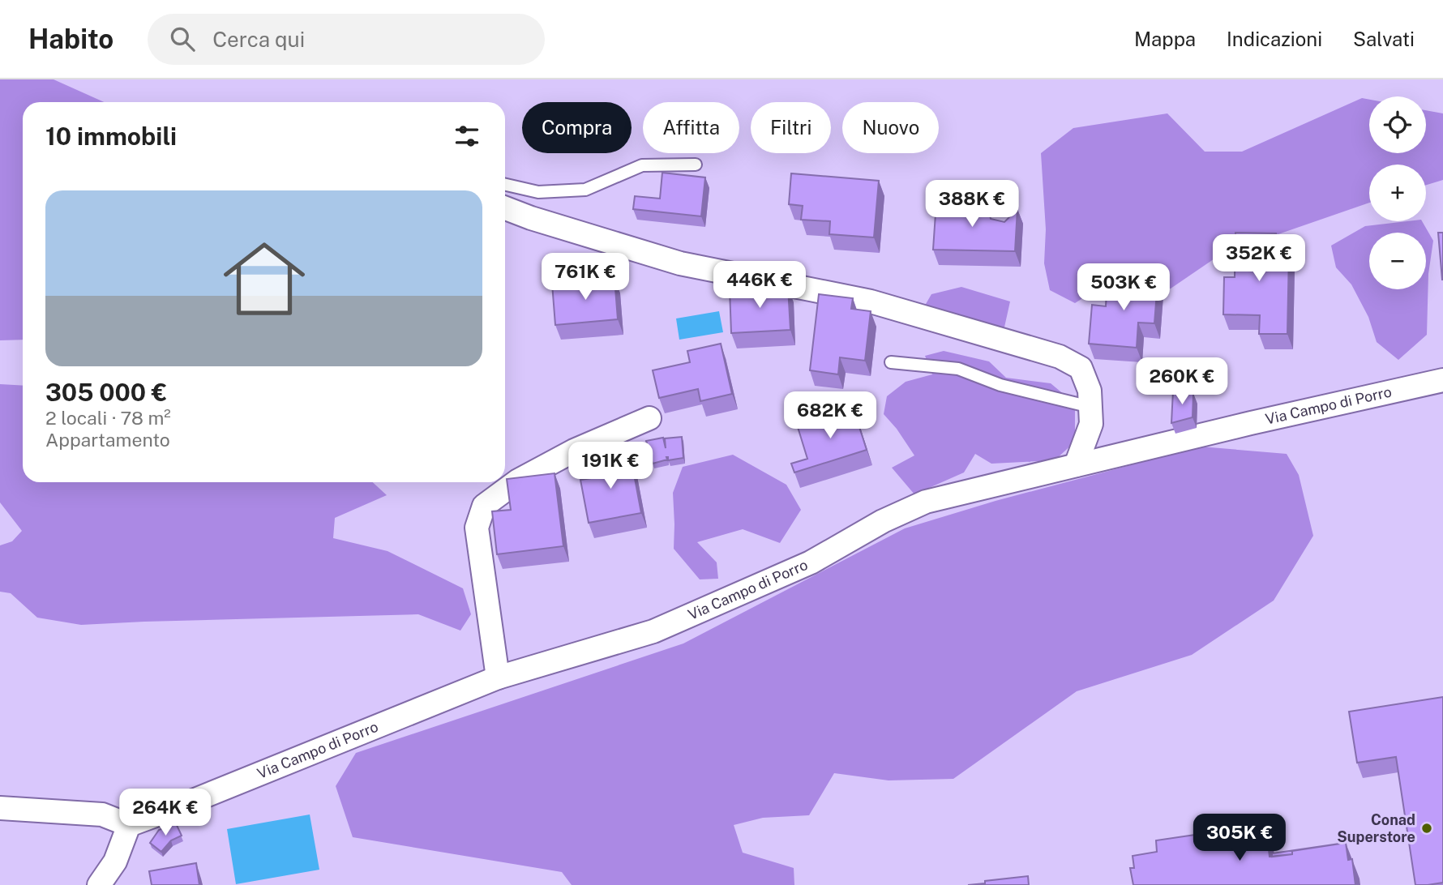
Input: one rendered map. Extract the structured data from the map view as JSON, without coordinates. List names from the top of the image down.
{
  "streets": {
    "street": ["Via Campo di Porro"]
  },
  "places": ["Conad Superstore"],
  "page": {
    "header": "Habito",
    "search": "Cerca qui",
    "nav": ["Mappa", "Indicazioni", "Salvati"],
    "map_buttons": ["+", "−"],
    "chip": [
      "Compra",
      "Affitta",
      "Filtri",
      "Nuovo"
    ],
    "heading": "10 immobili",
    "list": [
      {
        "name": "305 000 €",
        "note": "2 locali · 78 m² · Appartamento"
      }
    ],
    "price": [
      "388K €",
      "352K €",
      "761K €",
      "446K €",
      "503K €",
      "260K €",
      "682K €",
      "191K €",
      "264K €",
      "305K €"
    ]
  }
}
